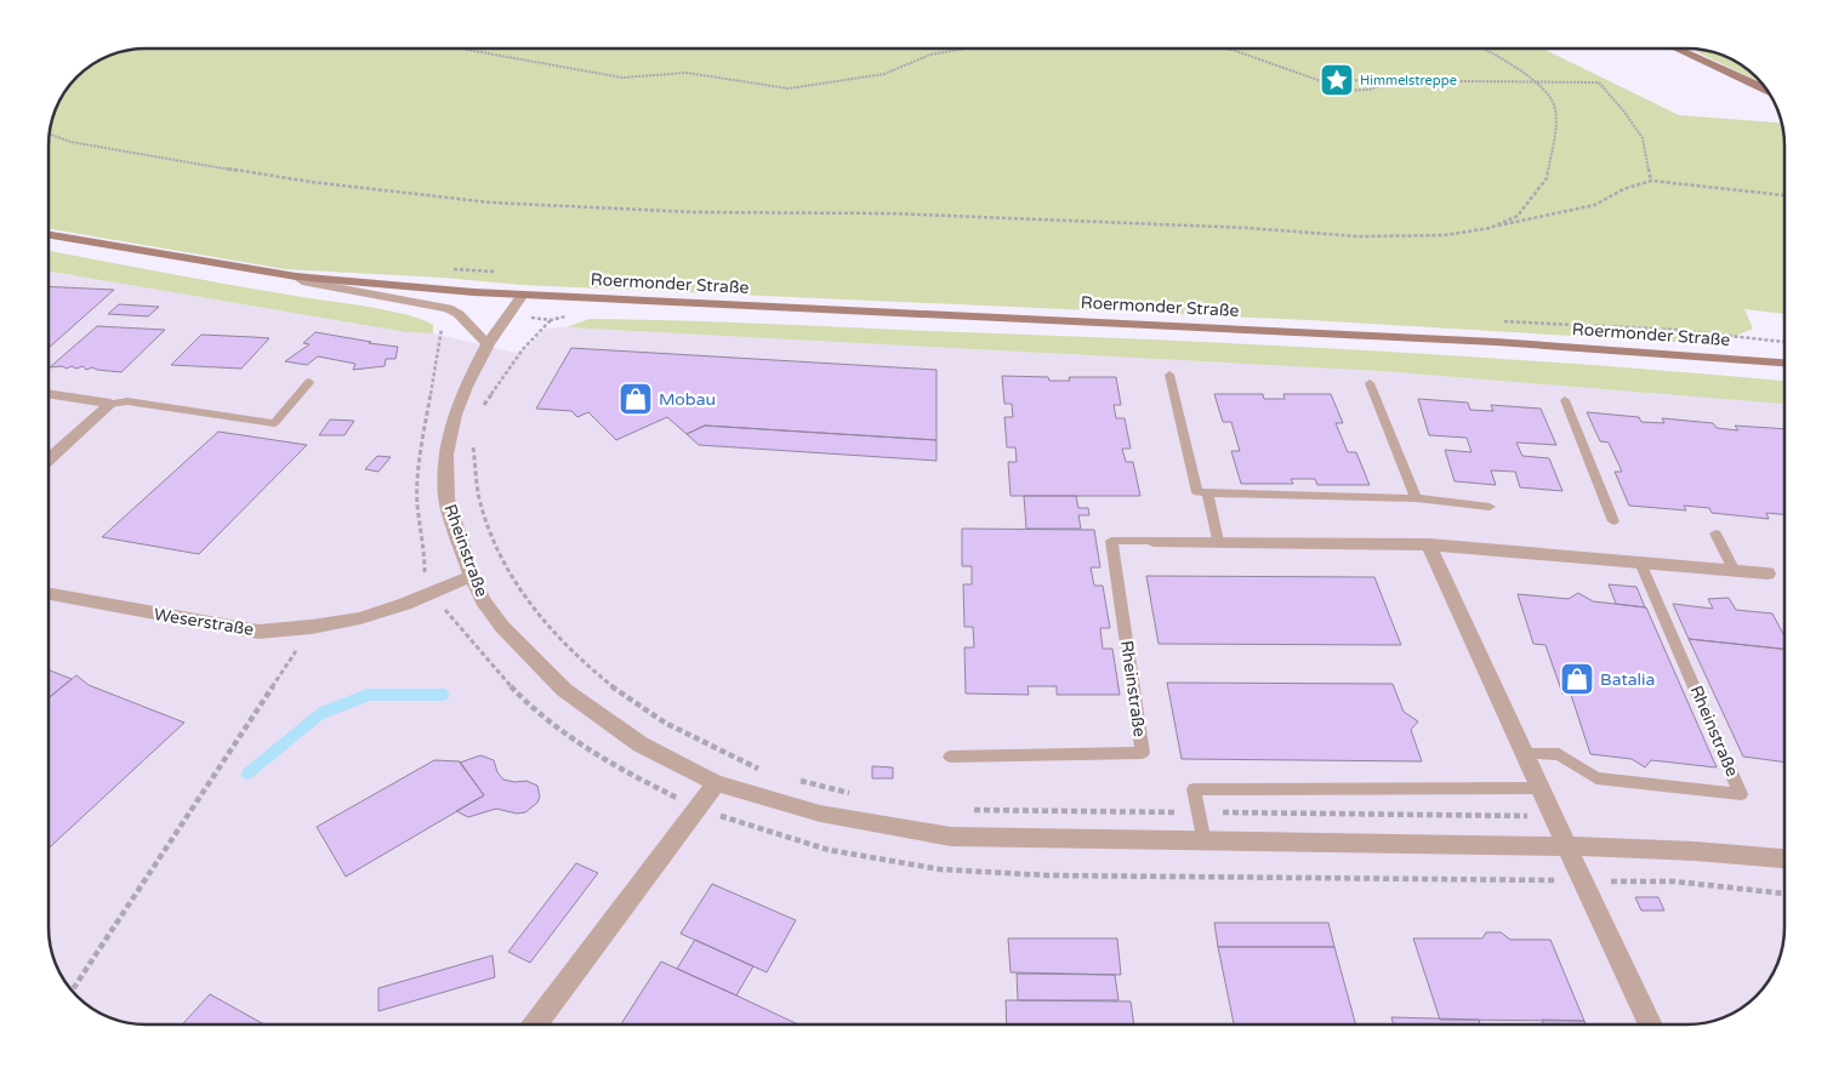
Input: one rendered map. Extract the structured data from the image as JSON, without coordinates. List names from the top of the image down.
{
  "streets": {
    "main road": ["Roermonder Straße"],
    "street": ["Rheinstraße", "Weserstraße"]
  },
  "crossings": [
    ["Roermonder Straße", "Rheinstraße"],
    ["Rheinstraße", "Weserstraße"]
  ],
  "places": {
    "place": ["Himmelstreppe"],
    "shop": ["Mobau", "Batalia"]
  }
}
